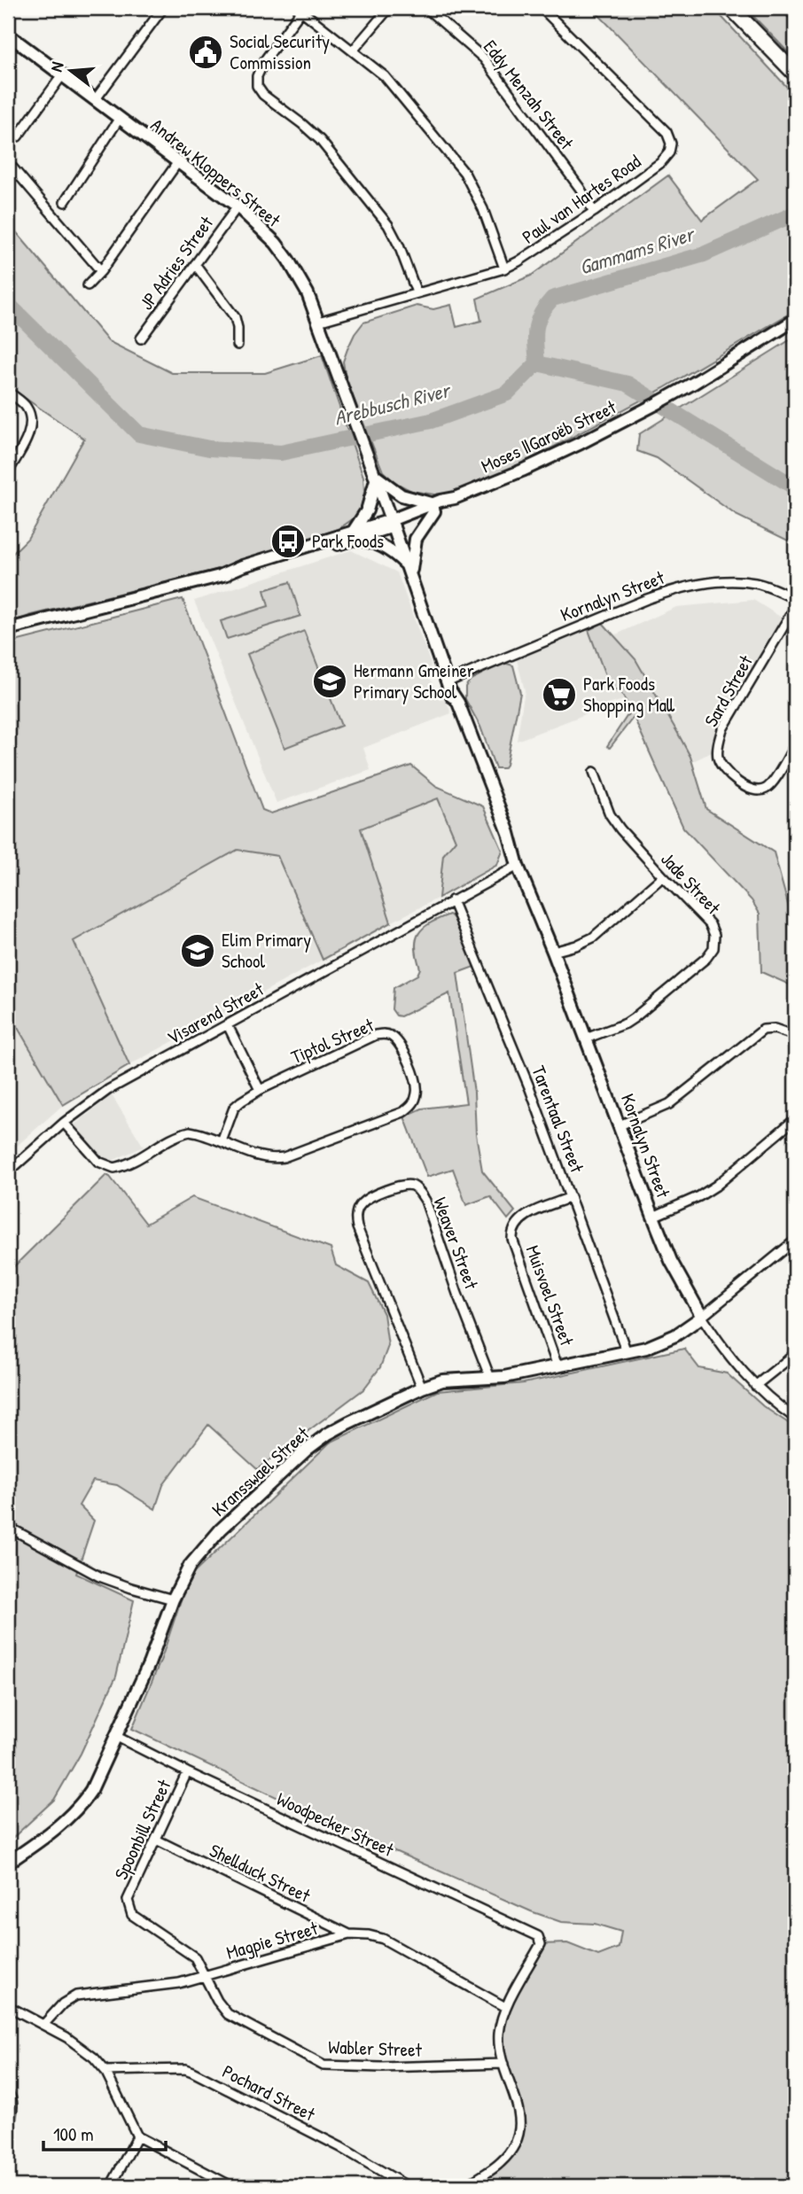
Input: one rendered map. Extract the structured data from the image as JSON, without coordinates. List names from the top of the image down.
{
  "streets": {
    "street": [
      "Eddy Menzah Street",
      "Andrew Kloppers Street",
      "Paul van Hartes Road",
      "JP Adries Street",
      "Moses ǁGaroëb Street",
      "Kornalyn Street",
      "Sard Street",
      "Jade Street",
      "Visarend Street",
      "Tiptol Street",
      "Tarentaal Street",
      "Weaver Street",
      "Muisvoel Street",
      "Kransswael Street",
      "Woodpecker Street",
      "Spoonbill Street",
      "Shellduck Street",
      "Magpie Street",
      "Wabler Street",
      "Pochard Street"
    ]
  },
  "crossings": [
    ["Eddy Menzah Street", "Paul van Hartes Road"],
    ["Andrew Kloppers Street", "Paul van Hartes Road"],
    ["Andrew Kloppers Street", "JP Adries Street"],
    ["Moses ǁGaroëb Street", "Kornalyn Street"],
    ["Kornalyn Street", "Jade Street"],
    ["Kornalyn Street", "Visarend Street"],
    ["Kornalyn Street", "Kransswael Street"],
    ["Visarend Street", "Tiptol Street"],
    ["Visarend Street", "Tarentaal Street"],
    ["Tarentaal Street", "Muisvoel Street"],
    ["Tarentaal Street", "Kransswael Street"],
    ["Weaver Street", "Kransswael Street"],
    ["Muisvoel Street", "Kransswael Street"],
    ["Kransswael Street", "Woodpecker Street"],
    ["Woodpecker Street", "Spoonbill Street"],
    ["Woodpecker Street", "Magpie Street"],
    ["Spoonbill Street", "Shellduck Street"],
    ["Spoonbill Street", "Magpie Street"],
    ["Spoonbill Street", "Wabler Street"],
    ["Shellduck Street", "Magpie Street"],
    ["Magpie Street", "Wabler Street"]
  ],
  "water": ["Gammams River", "Arebbusch River"],
  "places": {
    "public building": ["Social Security Commission"],
    "bus stop": ["Park Foods"],
    "school or university": ["Hermann Gmeiner Primary School", "Elim Primary School"],
    "supermarket": ["Park Foods Shopping Mall"]
  },
  "scale_bar": "100 m",
  "north": "left"
}
